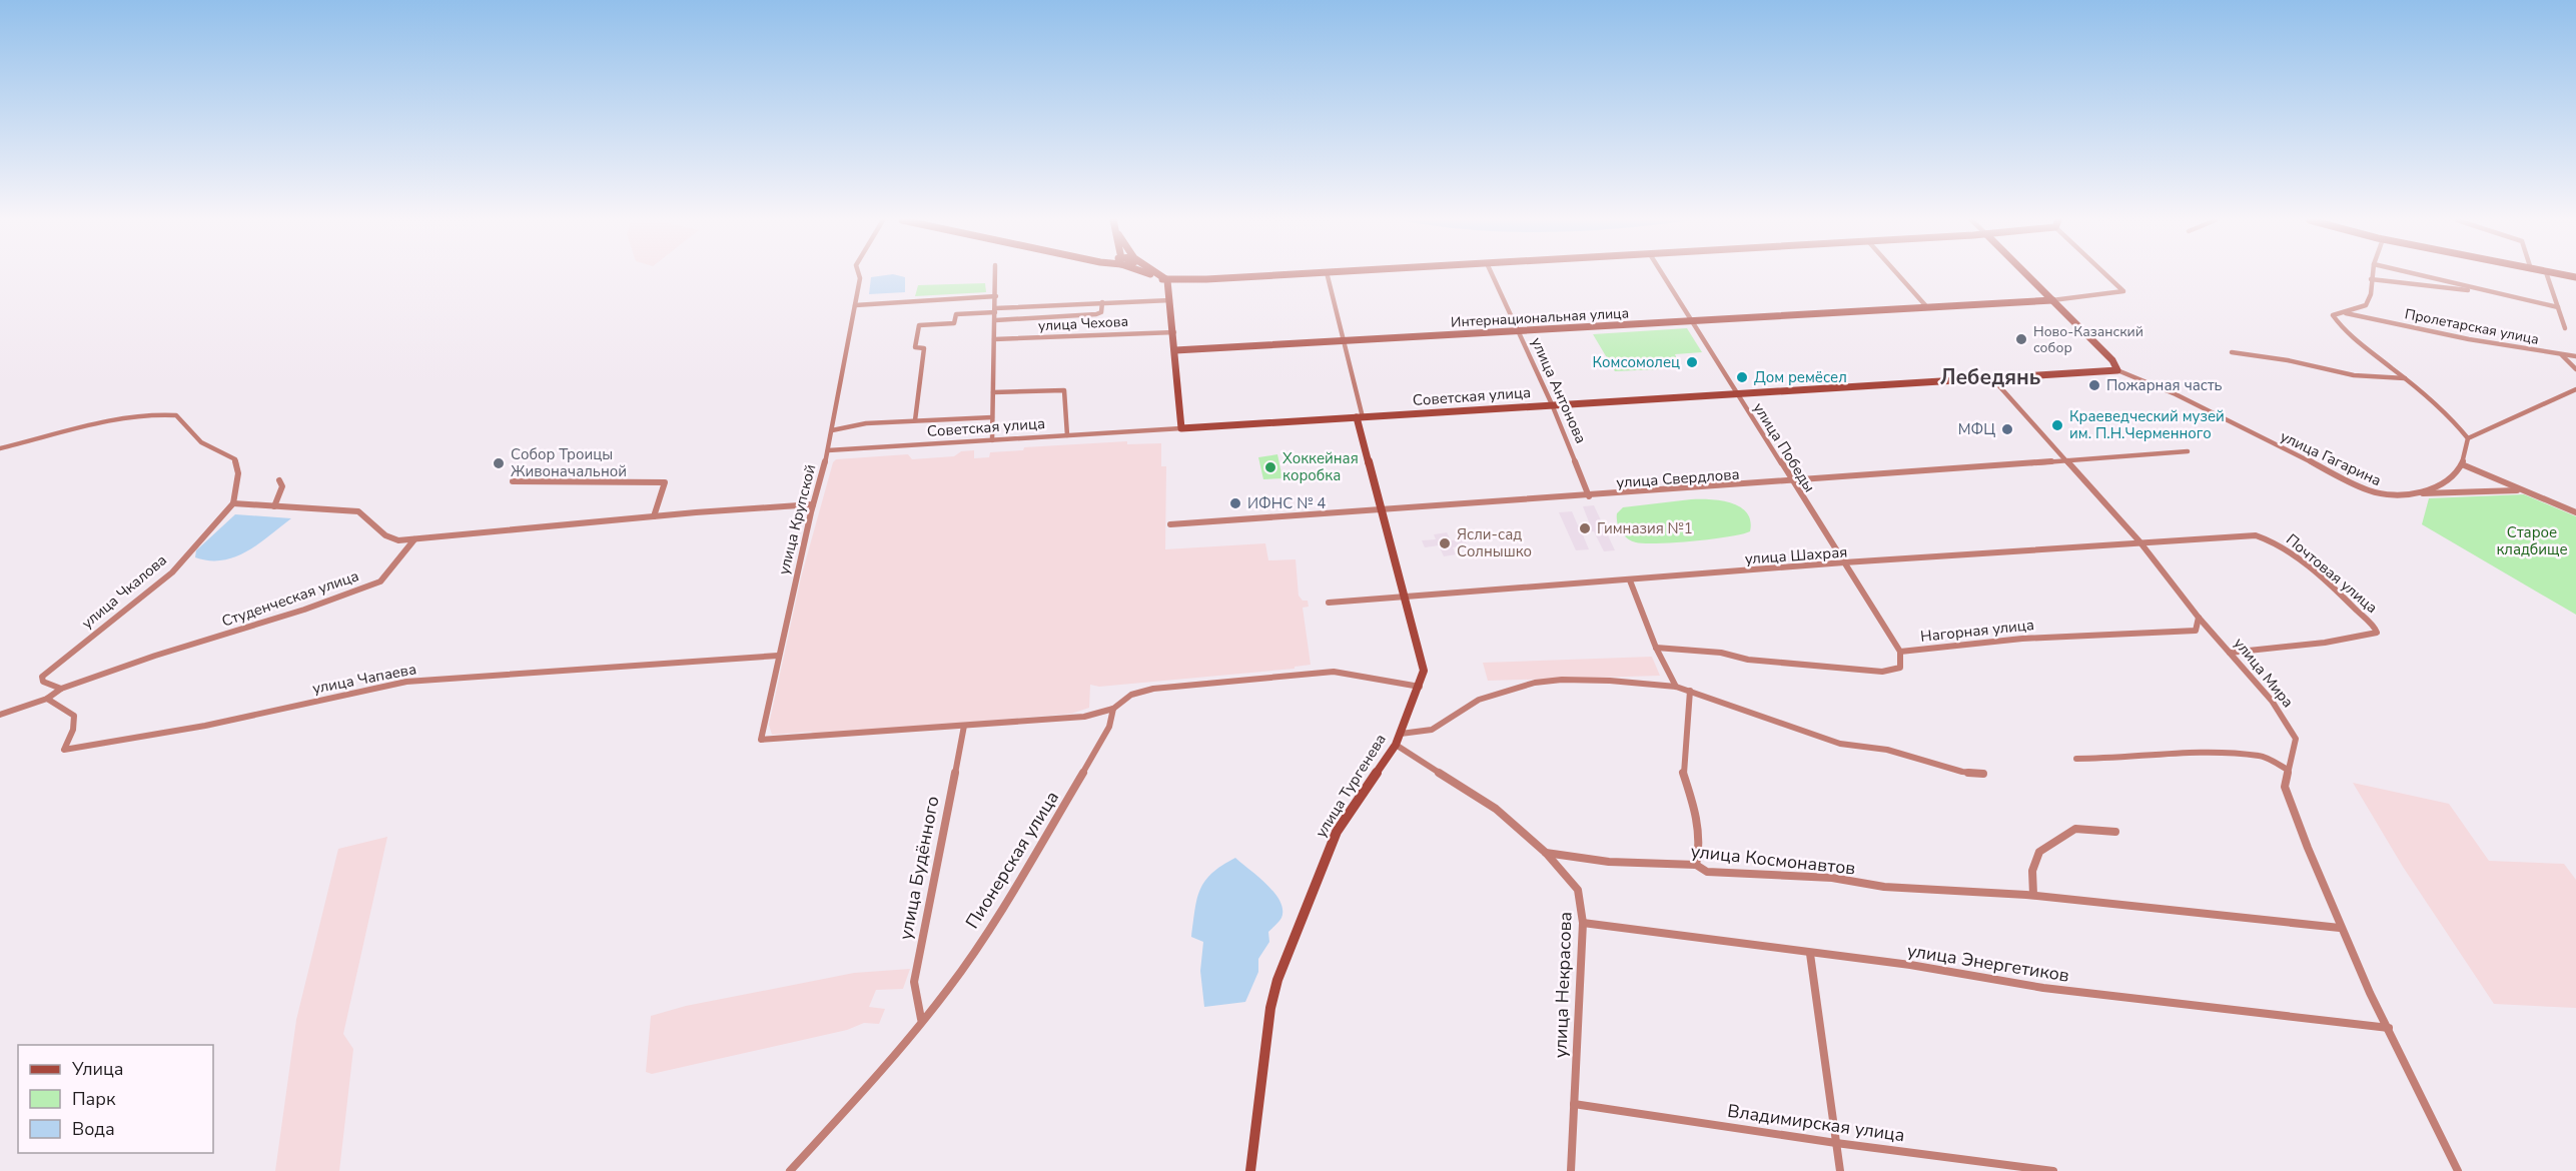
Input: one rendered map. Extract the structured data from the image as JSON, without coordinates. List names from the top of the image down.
{
  "streets": {
    "main road": ["Интернациональная улица", "Советская улица", "улица Тургенева"],
    "street": [
      "улица Чехова",
      "Пролетарская улица",
      "улица Антонова",
      "улица Победы",
      "улица Гагарина",
      "улица Свердлова",
      "улица Крупской",
      "улица Шахрая",
      "Почтовая улица",
      "улица Чкалова",
      "Студенческая улица",
      "Нагорная улица",
      "улица Мира",
      "улица Чапаева",
      "Пионерская улица",
      "улица Космонавтов",
      "улица Будённого",
      "улица Энергетиков",
      "улица Некрасова",
      "Владимирская улица"
    ]
  },
  "crossings": [
    ["Интернациональная улица", "улица Антонова"],
    ["Интернациональная улица", "улица Победы"],
    ["Интернациональная улица", "улица Тургенева"],
    ["улица Антонова", "Советская улица"],
    ["улица Антонова", "улица Свердлова"],
    ["Советская улица", "улица Победы"],
    ["Советская улица", "улица Гагарина"],
    ["Советская улица", "улица Крупской"],
    ["Советская улица", "улица Мира"],
    ["Советская улица", "улица Тургенева"],
    ["улица Победы", "улица Свердлова"],
    ["улица Победы", "улица Шахрая"],
    ["улица Победы", "Нагорная улица"],
    ["улица Свердлова", "улица Мира"],
    ["улица Свердлова", "улица Тургенева"],
    ["улица Крупской", "улица Чапаева"],
    ["улица Крупской", "улица Будённого"],
    ["улица Шахрая", "Почтовая улица"],
    ["улица Шахрая", "улица Мира"],
    ["улица Шахрая", "улица Тургенева"],
    ["Почтовая улица", "улица Мира"],
    ["улица Чкалова", "Студенческая улица"],
    ["Студенческая улица", "улица Чапаева"],
    ["Нагорная улица", "улица Мира"],
    ["улица Мира", "улица Космонавтов"],
    ["улица Мира", "улица Энергетиков"],
    ["улица Тургенева", "улица Некрасова"],
    ["Пионерская улица", "улица Будённого"],
    ["улица Космонавтов", "улица Некрасова"],
    ["улица Энергетиков", "улица Некрасова"],
    ["улица Некрасова", "Владимирская улица"]
  ],
  "districts": ["Лебедянь"],
  "parks": ["Старое кладбище"],
  "places": [
    "Ново-Казанский собор",
    "Комсомолец",
    "Дом ремёсел",
    "Пожарная часть",
    "Краеведческий музей им. П.Н.Черменного",
    "МФЦ",
    "Собор Троицы Живоначальной",
    "Хоккейная коробка",
    "ИФНС № 4",
    "Гимназия №1",
    "Ясли-сад Солнышко"
  ],
  "legend": ["Улица", "Парк", "Вода"]
}
